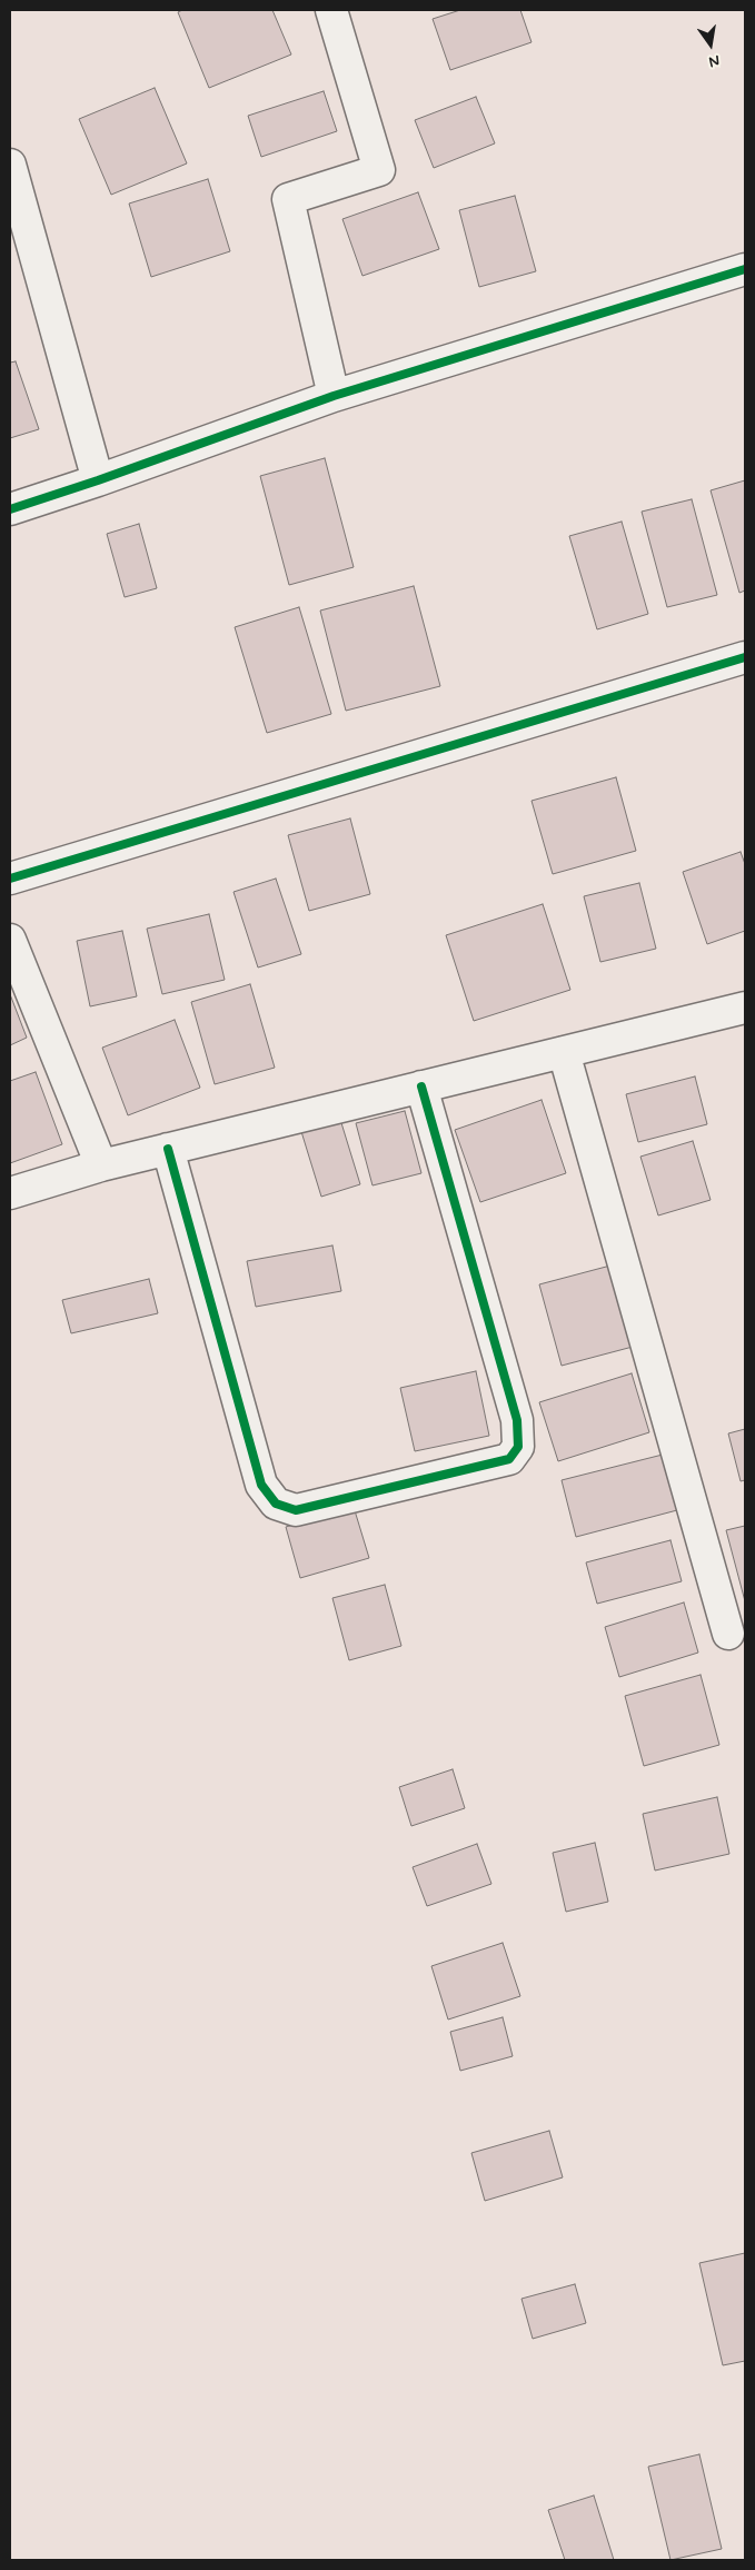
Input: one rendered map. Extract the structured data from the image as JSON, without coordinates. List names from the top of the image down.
{
  "north": "bottom"
}
